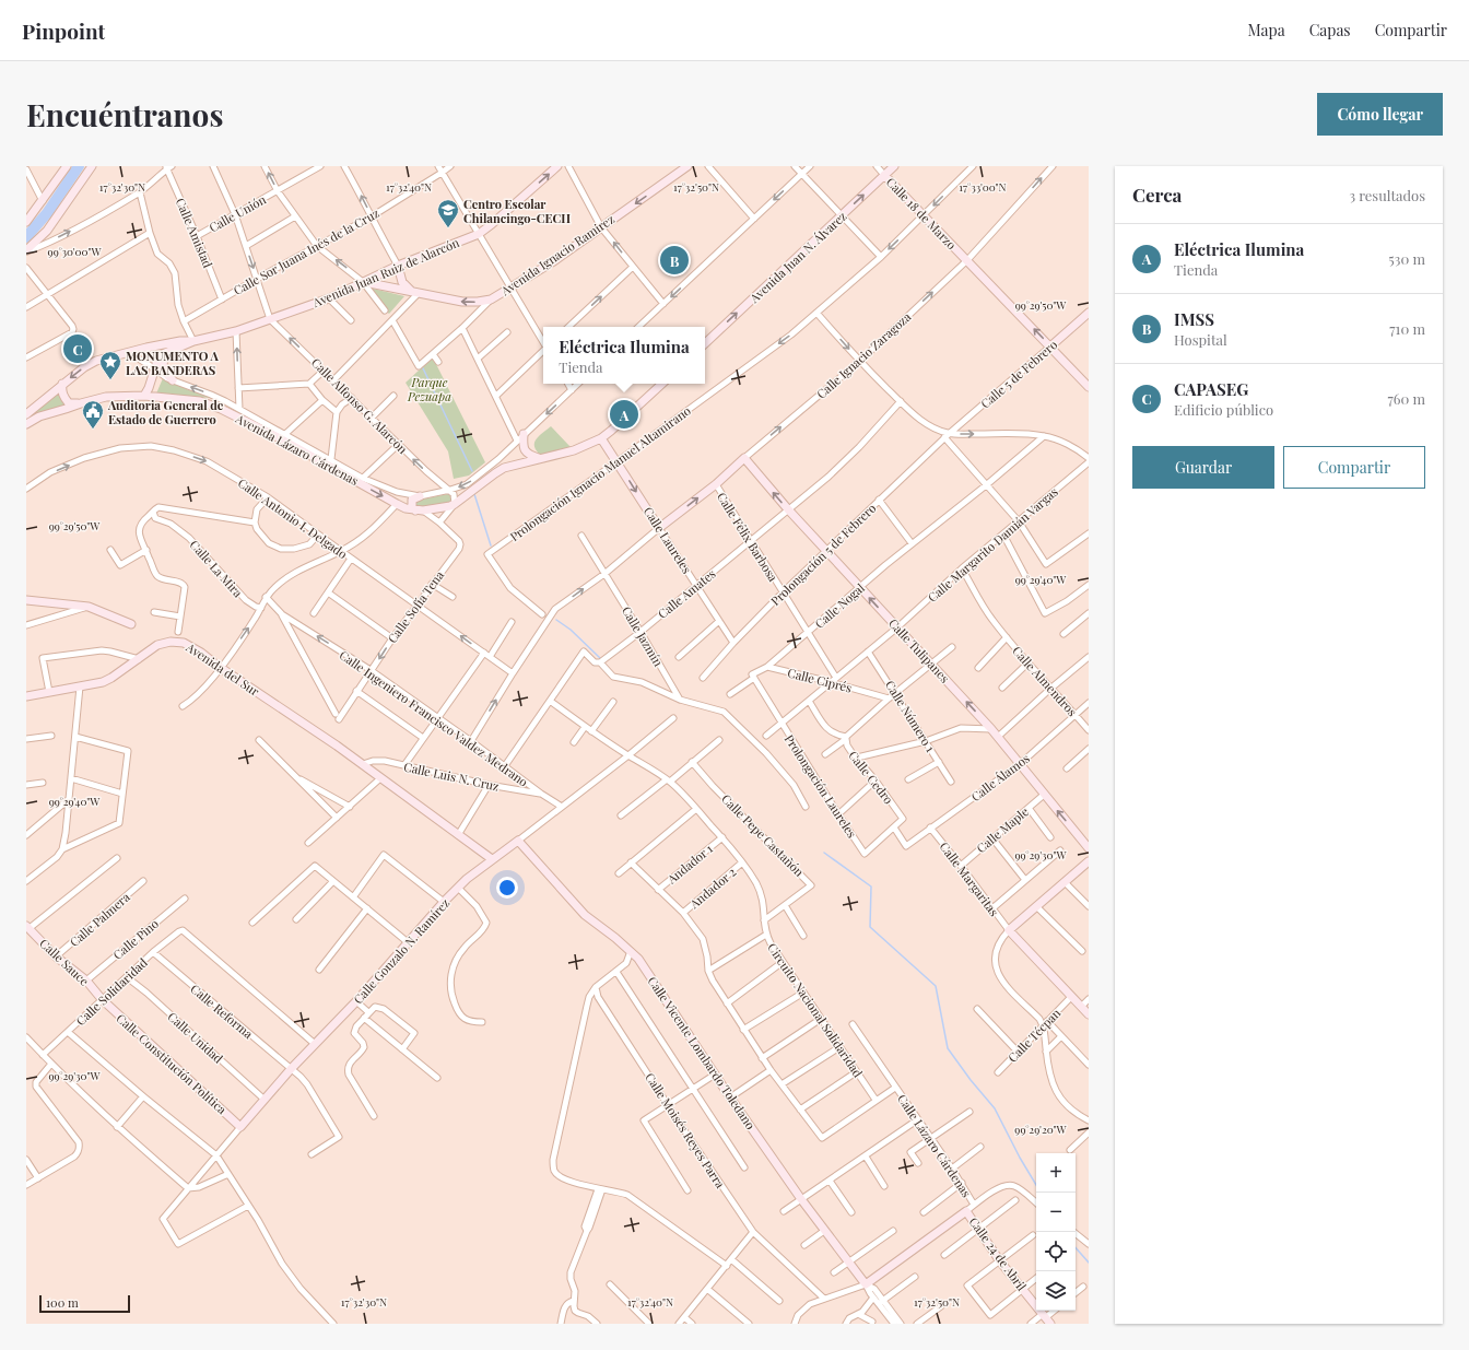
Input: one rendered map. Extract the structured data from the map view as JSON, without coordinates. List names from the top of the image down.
{
  "streets": {
    "street": [
      "Calle Unión",
      "Calle 18 de Marzo",
      "Calle Amistad",
      "Calle Sor Juana Inés de la Cruz",
      "Avenida Ignacio Ramirez",
      "Avenida Juan N. Álvarez",
      "Avenida Juan Ruiz de Alarcón",
      "Calle Ignacio Zaragoza",
      "Calle 5 de Febrero",
      "Calle Alfonso G. Alarcón",
      "Avenida Lázaro Cárdenas",
      "Prolongación Ignacio Manuel Altamirano",
      "Calle Antonio I. Delgado",
      "Calle Félix Barbosa",
      "Calle Laureles",
      "Calle Margarito Damián Vargas",
      "Prolongación 5 de Febrero",
      "Calle La Mira",
      "Calle Amates",
      "Calle Nogal",
      "Calle Sofía Tena",
      "Calle Jazmín",
      "Calle Tulipanes",
      "Avenida del Sur",
      "Calle Ciprés",
      "Calle Almendros",
      "Calle Número 1",
      "Calle Ingeniero Francisco Valdez Medrano",
      "Calle Luis N. Cruz",
      "Calle Cedro",
      "Calle Álamos",
      "Prolongación Laureles",
      "Calle Maple",
      "Calle Pepe Castañón",
      "Andador 1",
      "Calle Margaritas",
      "Andador 2",
      "Calle Palmera",
      "Calle Pino",
      "Calle Gonzalo N. Ramírez",
      "Calle Sauce",
      "Calle Solidaridad",
      "Circuito Nacional Solidaridad",
      "Calle Reforma",
      "Calle Técpan",
      "Calle Unidad",
      "Calle Vicente Lombardo Toledano",
      "Calle Constitución Política",
      "Calle Moisés Reyes Parra",
      "Calle Lázaro Cárdenas",
      "Calle 24 de Abril"
    ]
  },
  "crossings": [
    ["Calle Unión", "Calle Amistad"],
    ["Calle 18 de Marzo", "Avenida Juan N. Álvarez"],
    ["Calle 18 de Marzo", "Calle Ignacio Zaragoza"],
    ["Calle 18 de Marzo", "Calle 5 de Febrero"],
    ["Calle 18 de Marzo", "Prolongación Ignacio Manuel Altamirano"],
    ["Calle Amistad", "Calle Sor Juana Inés de la Cruz"],
    ["Avenida Ignacio Ramirez", "Avenida Juan Ruiz de Alarcón"],
    ["Avenida Juan Ruiz de Alarcón", "Calle Alfonso G. Alarcón"],
    ["Calle Ignacio Zaragoza", "Calle Félix Barbosa"],
    ["Calle Ignacio Zaragoza", "Calle Laureles"],
    ["Calle Ignacio Zaragoza", "Calle Tulipanes"],
    ["Calle 5 de Febrero", "Prolongación 5 de Febrero"],
    ["Calle Alfonso G. Alarcón", "Avenida Lázaro Cárdenas"],
    ["Prolongación Ignacio Manuel Altamirano", "Calle Laureles"],
    ["Calle Antonio I. Delgado", "Calle Sofía Tena"],
    ["Calle Félix Barbosa", "Calle Margarito Damián Vargas"],
    ["Calle Félix Barbosa", "Prolongación 5 de Febrero"],
    ["Calle Félix Barbosa", "Calle Amates"],
    ["Calle Félix Barbosa", "Calle Nogal"],
    ["Calle Félix Barbosa", "Calle Ciprés"],
    ["Calle Laureles", "Prolongación 5 de Febrero"],
    ["Calle Laureles", "Calle Amates"],
    ["Calle Margarito Damián Vargas", "Calle Tulipanes"],
    ["Calle Margarito Damián Vargas", "Calle Ciprés"],
    ["Calle Margarito Damián Vargas", "Calle Almendros"],
    ["Calle Margarito Damián Vargas", "Calle Número 1"],
    ["Calle Margarito Damián Vargas", "Calle Cedro"],
    ["Calle Margarito Damián Vargas", "Prolongación Laureles"],
    ["Prolongación 5 de Febrero", "Calle Tulipanes"],
    ["Calle Amates", "Calle Jazmín"],
    ["Calle Amates", "Calle Tulipanes"],
    ["Calle Nogal", "Calle Tulipanes"],
    ["Calle Nogal", "Calle Ciprés"],
    ["Calle Sofía Tena", "Calle Ingeniero Francisco Valdez Medrano"],
    ["Calle Tulipanes", "Calle Álamos"],
    ["Calle Tulipanes", "Calle Maple"],
    ["Avenida del Sur", "Calle Luis N. Cruz"],
    ["Avenida del Sur", "Calle Gonzalo N. Ramírez"],
    ["Calle Almendros", "Calle Álamos"],
    ["Calle Ingeniero Francisco Valdez Medrano", "Calle Luis N. Cruz"],
    ["Calle Ingeniero Francisco Valdez Medrano", "Calle Gonzalo N. Ramírez"],
    ["Calle Cedro", "Prolongación Laureles"],
    ["Calle Álamos", "Prolongación Laureles"],
    ["Calle Álamos", "Calle Margaritas"],
    ["Calle Maple", "Calle Margaritas"],
    ["Calle Pepe Castañón", "Circuito Nacional Solidaridad"],
    ["Andador 1", "Circuito Nacional Solidaridad"],
    ["Andador 2", "Circuito Nacional Solidaridad"],
    ["Calle Palmera", "Calle Sauce"],
    ["Calle Pino", "Calle Sauce"],
    ["Calle Gonzalo N. Ramírez", "Calle Solidaridad"],
    ["Calle Gonzalo N. Ramírez", "Circuito Nacional Solidaridad"],
    ["Calle Gonzalo N. Ramírez", "Calle Reforma"],
    ["Calle Gonzalo N. Ramírez", "Calle Unidad"],
    ["Calle Gonzalo N. Ramírez", "Calle Vicente Lombardo Toledano"],
    ["Calle Gonzalo N. Ramírez", "Calle Constitución Política"],
    ["Calle Sauce", "Calle Solidaridad"],
    ["Calle Sauce", "Calle Constitución Política"],
    ["Calle Solidaridad", "Calle Reforma"],
    ["Calle Solidaridad", "Calle Unidad"],
    ["Calle Solidaridad", "Calle Constitución Política"]
  ],
  "one_way": [
    "Calle 18 de Marzo",
    "Calle Ignacio Zaragoza",
    "Calle Alfonso G. Alarcón",
    "Prolongación Ignacio Manuel Altamirano"
  ],
  "parks": ["Parque Pezuapa"],
  "places": {
    "school or university": ["Centro Escolar Chilancingo-CECH"],
    "place": ["MONUMENTO A LAS BANDERAS"],
    "public building": ["Auditoria General de Estado de Guerrero"]
  },
  "scale_bar": "100 m",
  "page": {
    "header": "Pinpoint",
    "nav": ["Mapa", "Capas", "Compartir"],
    "buttons": [
      "Cómo llegar",
      ["Guardar", "Compartir"]
    ],
    "title": "Encuéntranos",
    "heading": ["Cerca", "3 resultados"],
    "list": [
      {
        "mark": "A",
        "name": "Eléctrica Ilumina",
        "note": "Tienda",
        "value": "530 m"
      },
      {
        "mark": "B",
        "name": "IMSS",
        "note": "Hospital",
        "value": "710 m"
      },
      {
        "mark": "C",
        "name": "CAPASEG",
        "note": "Edificio público",
        "value": "760 m"
      }
    ],
    "pins": ["B", "C", "A"],
    "popup": ["Eléctrica Ilumina", "Tienda"],
    "map_buttons": ["+", "−"],
    "scale": "100 m"
  },
  "coordinates": [
    "17°32'30\"N",
    "17°32'40\"N",
    "17°32'50\"N",
    "17°33'00\"N",
    "99°30'00\"W",
    "99°29'50\"W",
    "99°29'40\"W",
    "99°29'30\"W",
    "99°29'20\"W"
  ]
}
